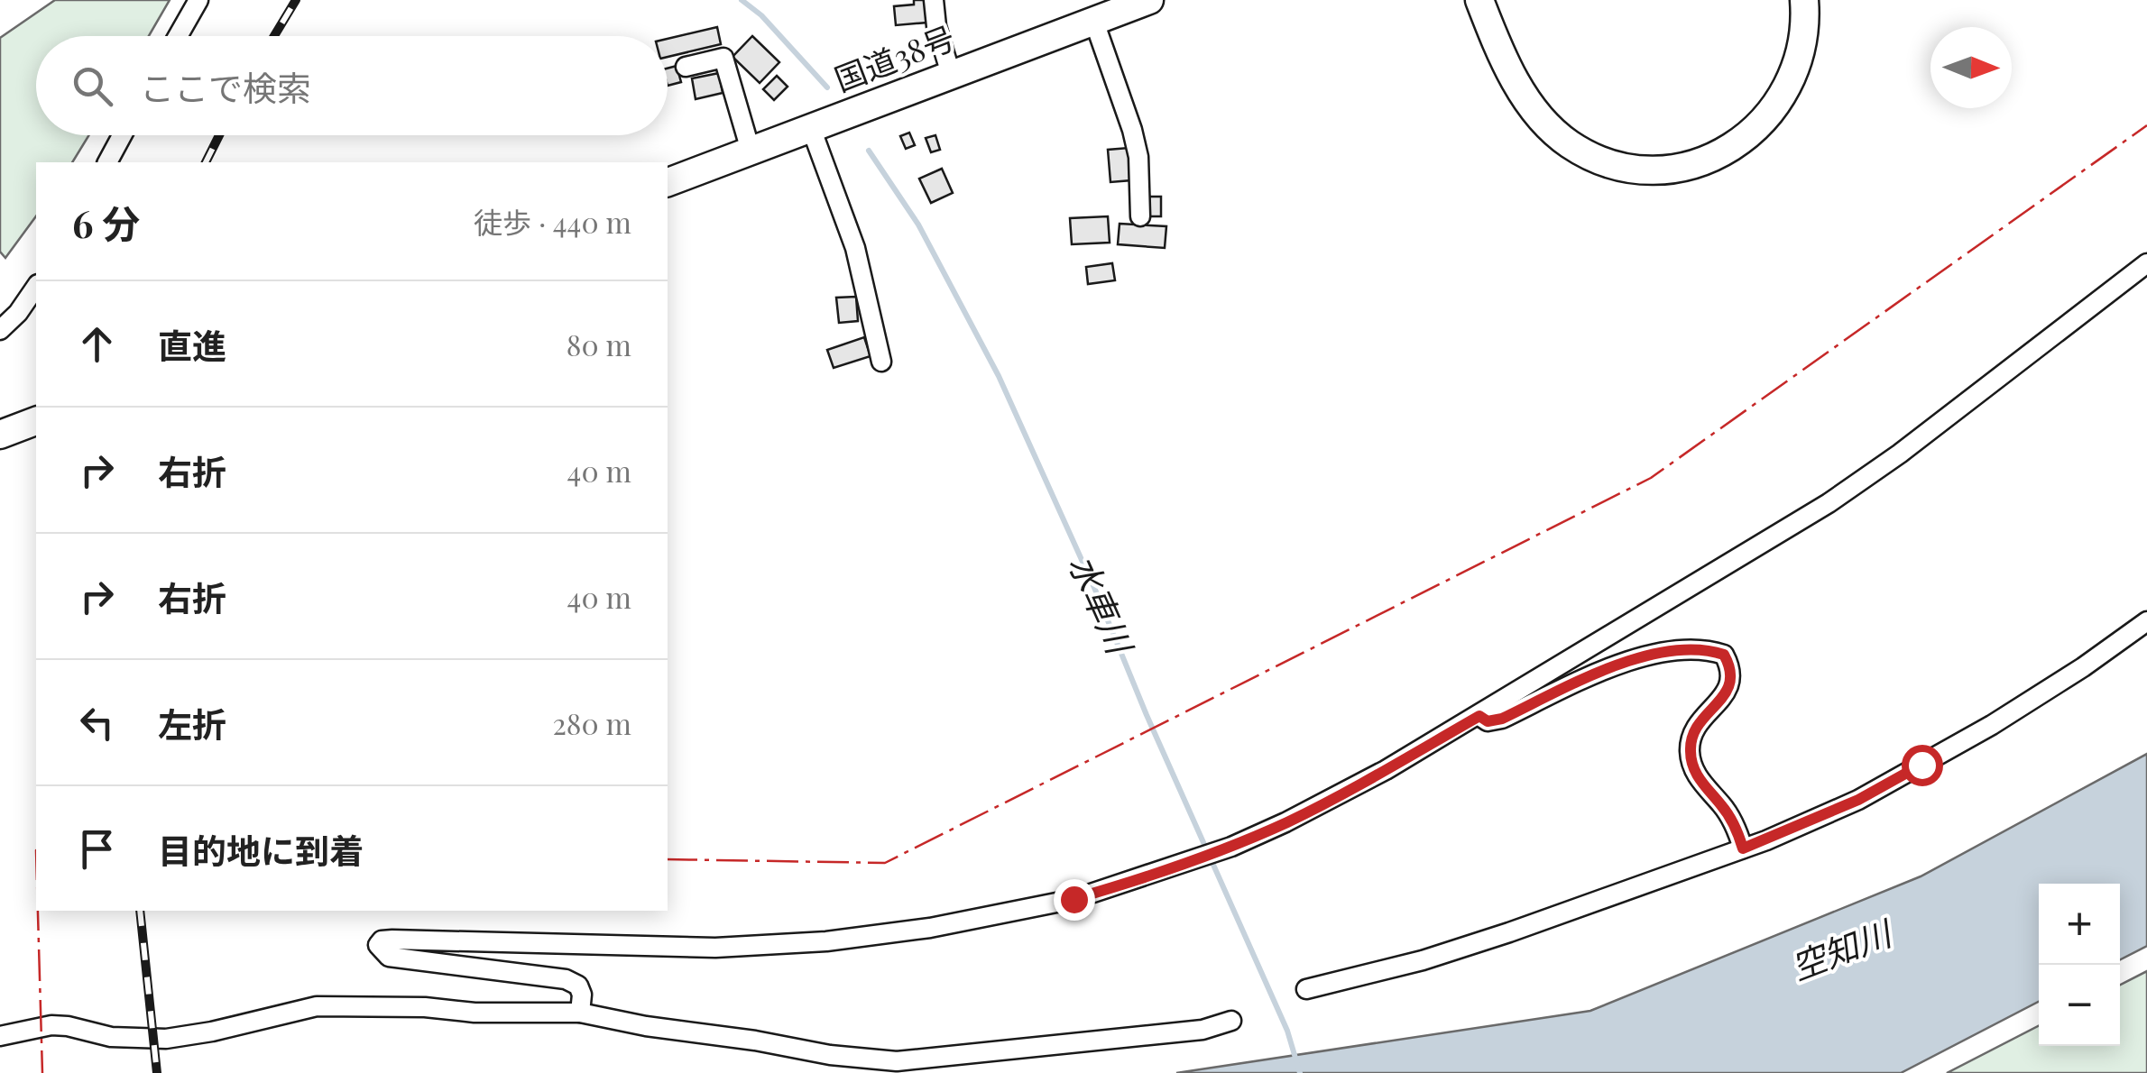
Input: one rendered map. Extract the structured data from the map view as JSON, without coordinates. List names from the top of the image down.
{
  "streets": {
    "highway": ["国道38号"]
  },
  "water": ["水車川", "空知川"],
  "north": "right",
  "page": {
    "search": "ここで検索",
    "heading": ["6 分", "徒歩 · 440 m"],
    "list": [
      ["直進", "80 m"],
      ["右折", "40 m"],
      ["右折", "40 m"],
      ["左折", "280 m"],
      "目的地に到着"
    ],
    "map_buttons": ["+", "−"]
  }
}
